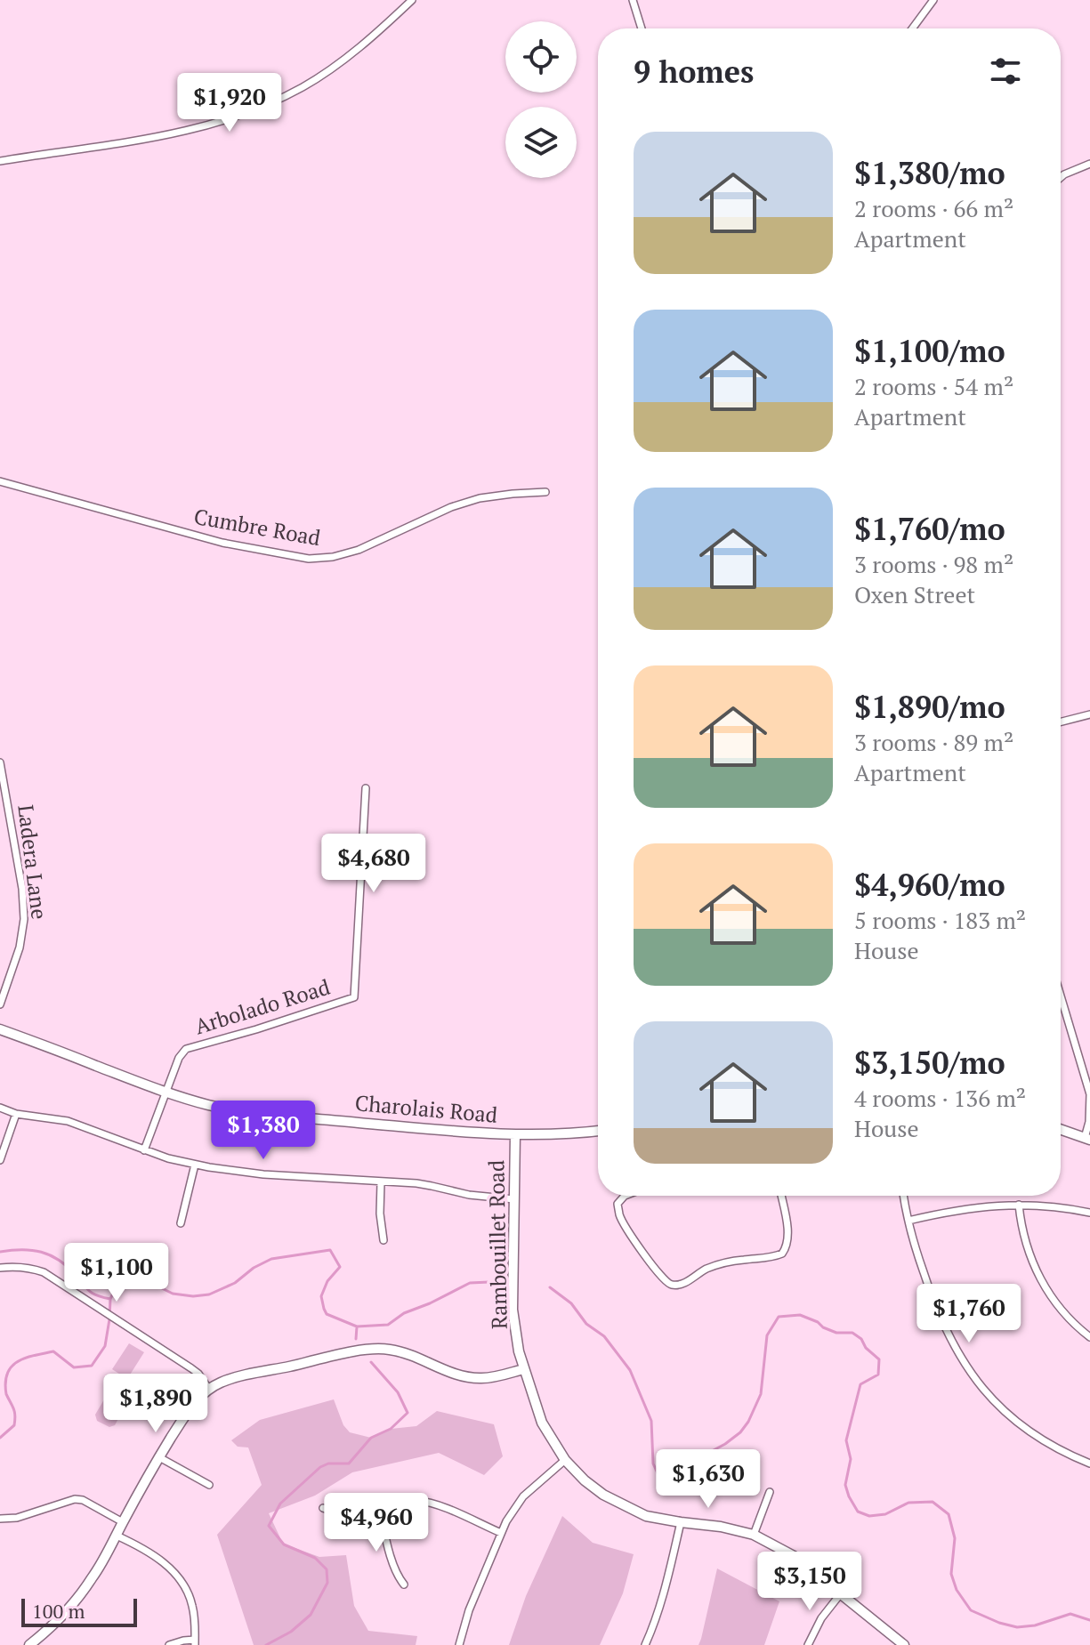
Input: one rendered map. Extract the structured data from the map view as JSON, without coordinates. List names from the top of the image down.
{
  "streets": {
    "street": [
      "Cumbre Road",
      "Ladera Lane",
      "Arbolado Road",
      "Charolais Road",
      "Rambouillet Road"
    ]
  },
  "crossings": [
    ["Arbolado Road", "Charolais Road"],
    ["Charolais Road", "Rambouillet Road"]
  ],
  "scale_bar": "100 m",
  "page": {
    "heading": "9 homes",
    "price": [
      "$1,920",
      "$4,680",
      "$1,380",
      "$1,100",
      "$1,760",
      "$1,890",
      "$1,630",
      "$4,960",
      "$3,150"
    ],
    "list": [
      {
        "name": "$1,380/mo",
        "note": "2 rooms · 66 m² · Apartment"
      },
      {
        "name": "$1,100/mo",
        "note": "2 rooms · 54 m² · Apartment"
      },
      {
        "name": "$1,760/mo",
        "note": "3 rooms · 98 m² · Oxen Street"
      },
      {
        "name": "$1,890/mo",
        "note": "3 rooms · 89 m² · Apartment"
      },
      {
        "name": "$4,960/mo",
        "note": "5 rooms · 183 m² · House"
      },
      {
        "name": "$3,150/mo",
        "note": "4 rooms · 136 m² · House"
      }
    ],
    "scale": "100 m"
  }
}
